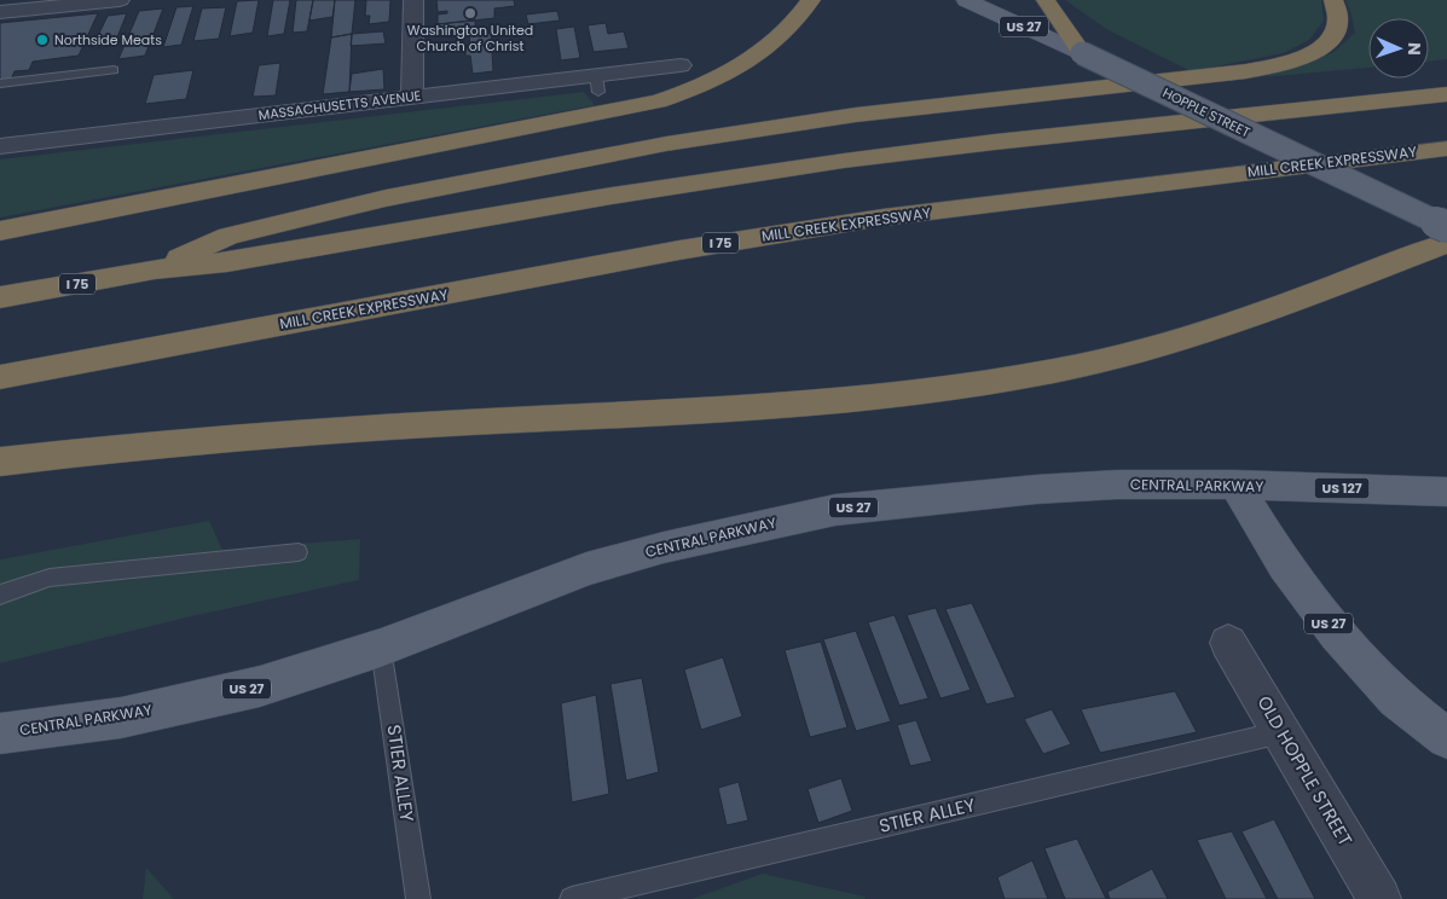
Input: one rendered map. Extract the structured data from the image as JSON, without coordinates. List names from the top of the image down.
{
  "streets": {
    "highway": ["MILL CREEK EXPRESSWAY", "I 75"],
    "main road": [
      "US 27",
      "HOPPLE STREET",
      "CENTRAL PARKWAY",
      "US 127"
    ],
    "street": ["MASSACHUSETTS AVENUE", "OLD HOPPLE STREET"],
    "lane": ["STIER ALLEY"]
  },
  "crossings": [
    ["US 27", "CENTRAL PARKWAY"],
    ["CENTRAL PARKWAY", "STIER ALLEY"],
    ["OLD HOPPLE STREET", "STIER ALLEY"]
  ],
  "places": ["Washington United Church of Christ", "Northside Meats"],
  "north": "right"
}
